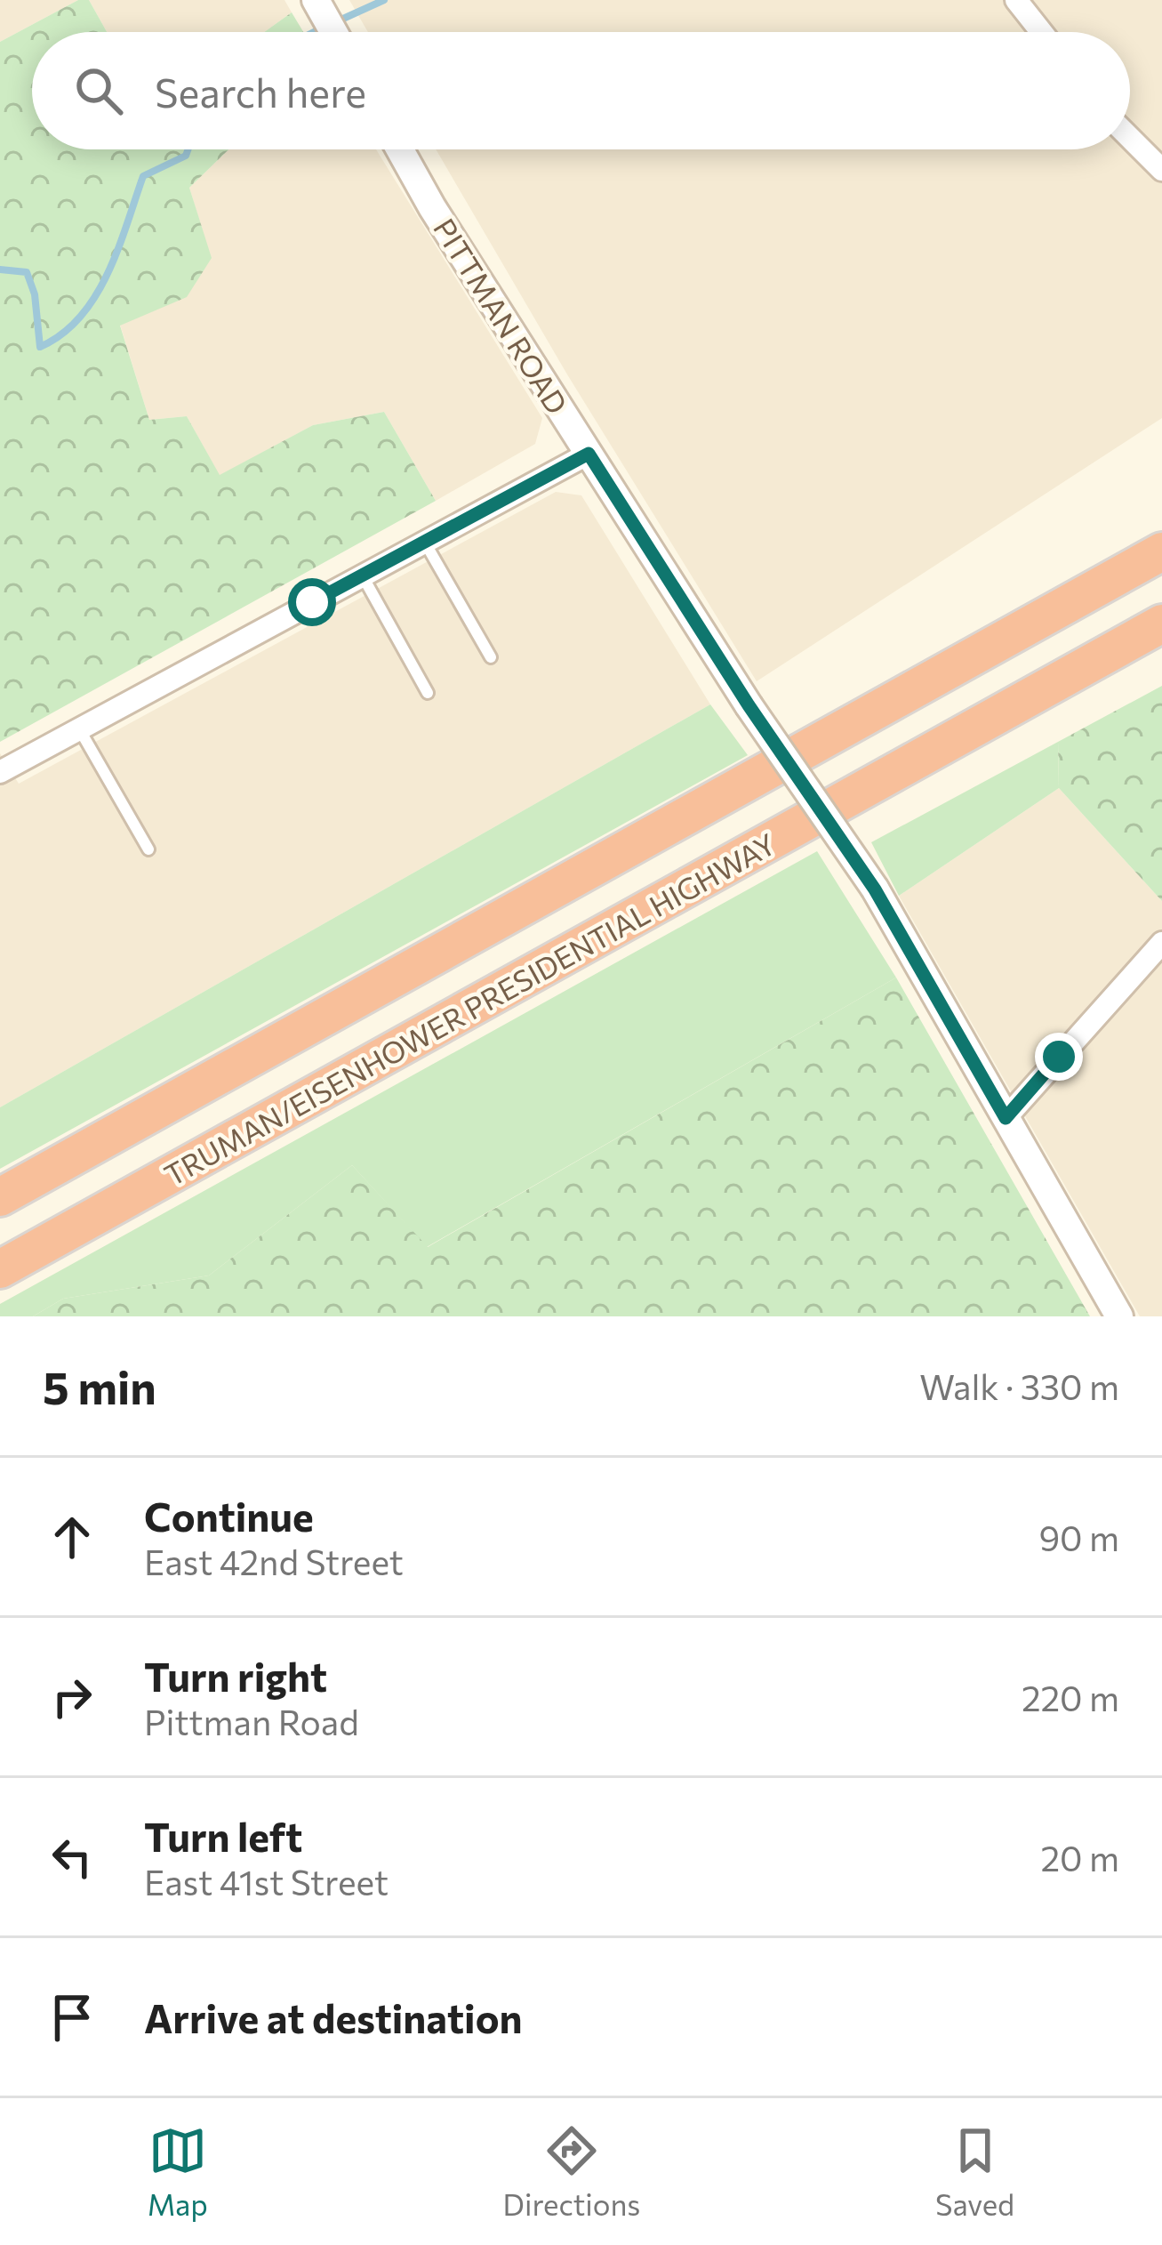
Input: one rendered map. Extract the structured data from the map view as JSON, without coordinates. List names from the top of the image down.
{
  "streets": {
    "highway": ["TRUMAN/EISENHOWER PRESIDENTIAL HIGHWAY"],
    "street": ["PITTMAN ROAD"]
  },
  "page": {
    "search": "Search here",
    "heading": ["5 min", "Walk · 330 m"],
    "list": [
      ["Continue", "East 42nd Street", "90 m"],
      ["Turn right", "Pittman Road", "220 m"],
      ["Turn left", "East 41st Street", "20 m"],
      "Arrive at destination"
    ],
    "nav": ["Map", "Directions", "Saved"]
  }
}
